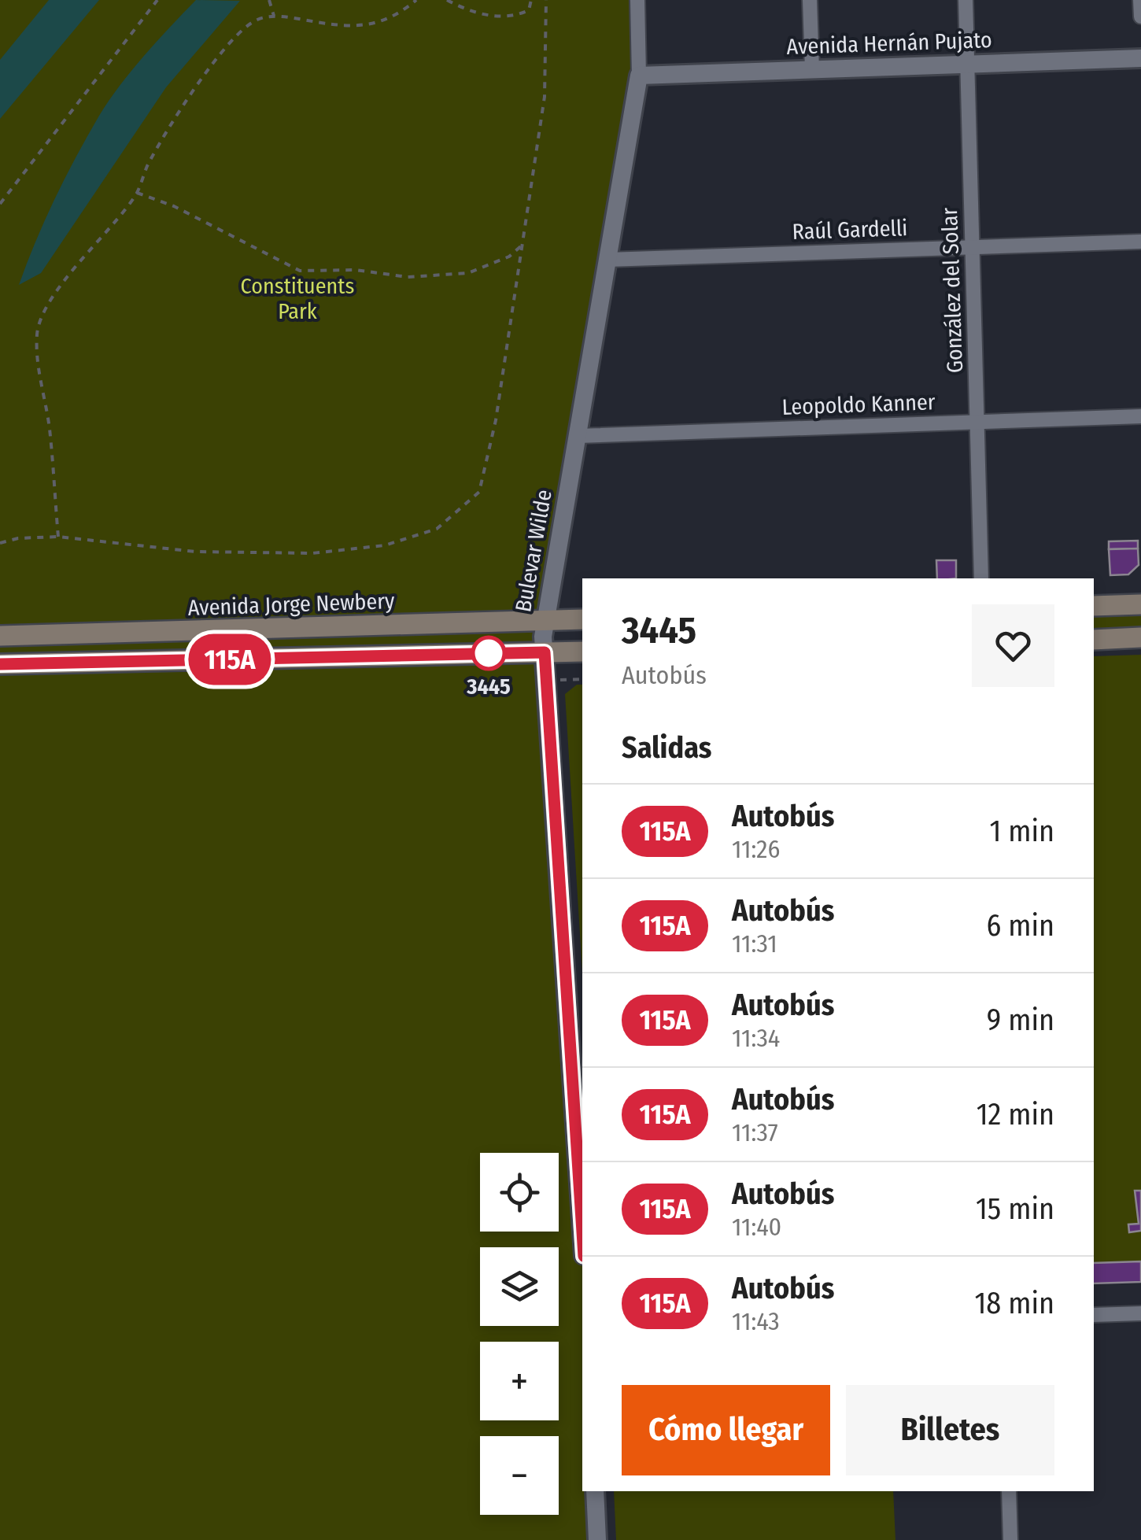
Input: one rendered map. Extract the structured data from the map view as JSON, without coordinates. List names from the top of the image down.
{
  "streets": {
    "main road": ["Avenida Jorge Newbery"],
    "street": [
      "Avenida Hernán Pujato",
      "Raúl Gardelli",
      "González del Solar",
      "Leopoldo Kanner",
      "Bulevar Wilde"
    ]
  },
  "crossings": [
    ["Avenida Hernán Pujato", "González del Solar"],
    ["Avenida Hernán Pujato", "Bulevar Wilde"],
    ["Raúl Gardelli", "González del Solar"],
    ["Raúl Gardelli", "Bulevar Wilde"],
    ["González del Solar", "Leopoldo Kanner"],
    ["Leopoldo Kanner", "Bulevar Wilde"],
    ["Bulevar Wilde", "Avenida Jorge Newbery"]
  ],
  "parks": ["Constituents Park"],
  "places": ["3445"],
  "lines": ["bus line 115A"],
  "page": {
    "on_map": "115A",
    "heading": [
      ["3445", "Autobús"],
      "Salidas"
    ],
    "list": [
      {
        "mark": "115A",
        "name": "Autobús",
        "note": "11:26",
        "value": "1 min"
      },
      {
        "mark": "115A",
        "name": "Autobús",
        "note": "11:31",
        "value": "6 min"
      },
      {
        "mark": "115A",
        "name": "Autobús",
        "note": "11:34",
        "value": "9 min"
      },
      {
        "mark": "115A",
        "name": "Autobús",
        "note": "11:37",
        "value": "12 min"
      },
      {
        "mark": "115A",
        "name": "Autobús",
        "note": "11:40",
        "value": "15 min"
      },
      {
        "mark": "115A",
        "name": "Autobús",
        "note": "11:43",
        "value": "18 min"
      }
    ],
    "map_buttons": ["+", "−"],
    "buttons": ["Cómo llegar", "Billetes"]
  }
}
